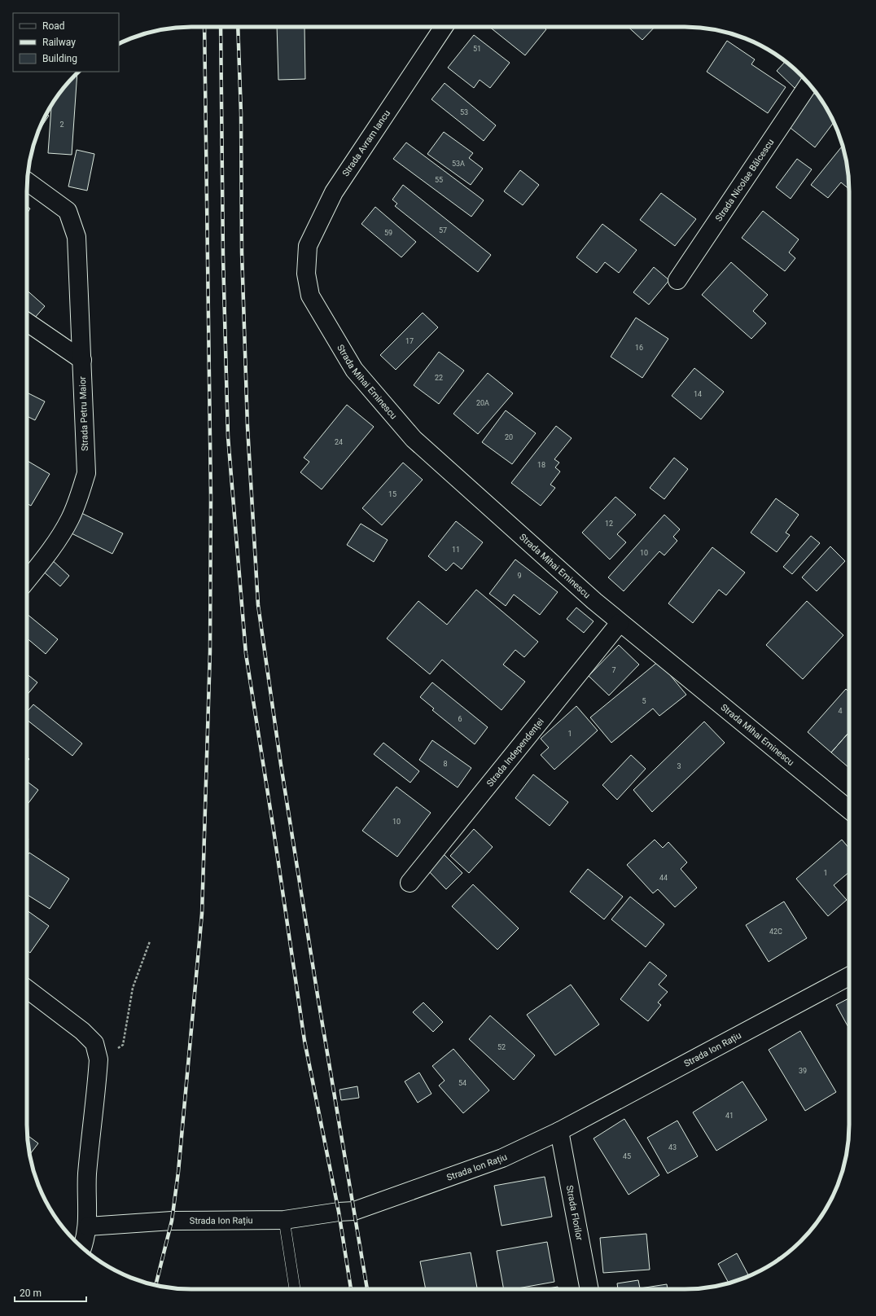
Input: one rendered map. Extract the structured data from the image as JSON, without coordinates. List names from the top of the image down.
{
  "streets": {
    "street": [
      "Strada Avram Iancu",
      "Strada Nicolae Bălcescu",
      "Strada Mihai Eminescu",
      "Strada Petru Maior",
      "Strada Independenței",
      "Strada Ion Rațiu",
      "Strada Florilor"
    ]
  },
  "crossings": [
    ["Strada Avram Iancu", "Strada Mihai Eminescu"],
    ["Strada Mihai Eminescu", "Strada Independenței"],
    ["Strada Ion Rațiu", "Strada Florilor"]
  ],
  "house_numbers": [
    "51",
    "53",
    "2",
    "53A",
    "55",
    "57",
    "59",
    "17",
    "16",
    "22",
    "14",
    "20A",
    "20",
    "24",
    "18",
    "15",
    "12",
    "11",
    "10",
    "9",
    "7",
    "5",
    "4",
    "6",
    "1",
    "8",
    "3",
    "10",
    "1",
    "44",
    "42C",
    "52",
    "39",
    "54",
    "41",
    "43",
    "45"
  ],
  "legend": ["Road", "Railway", "Building"],
  "scale_bar": "20 m"
}
